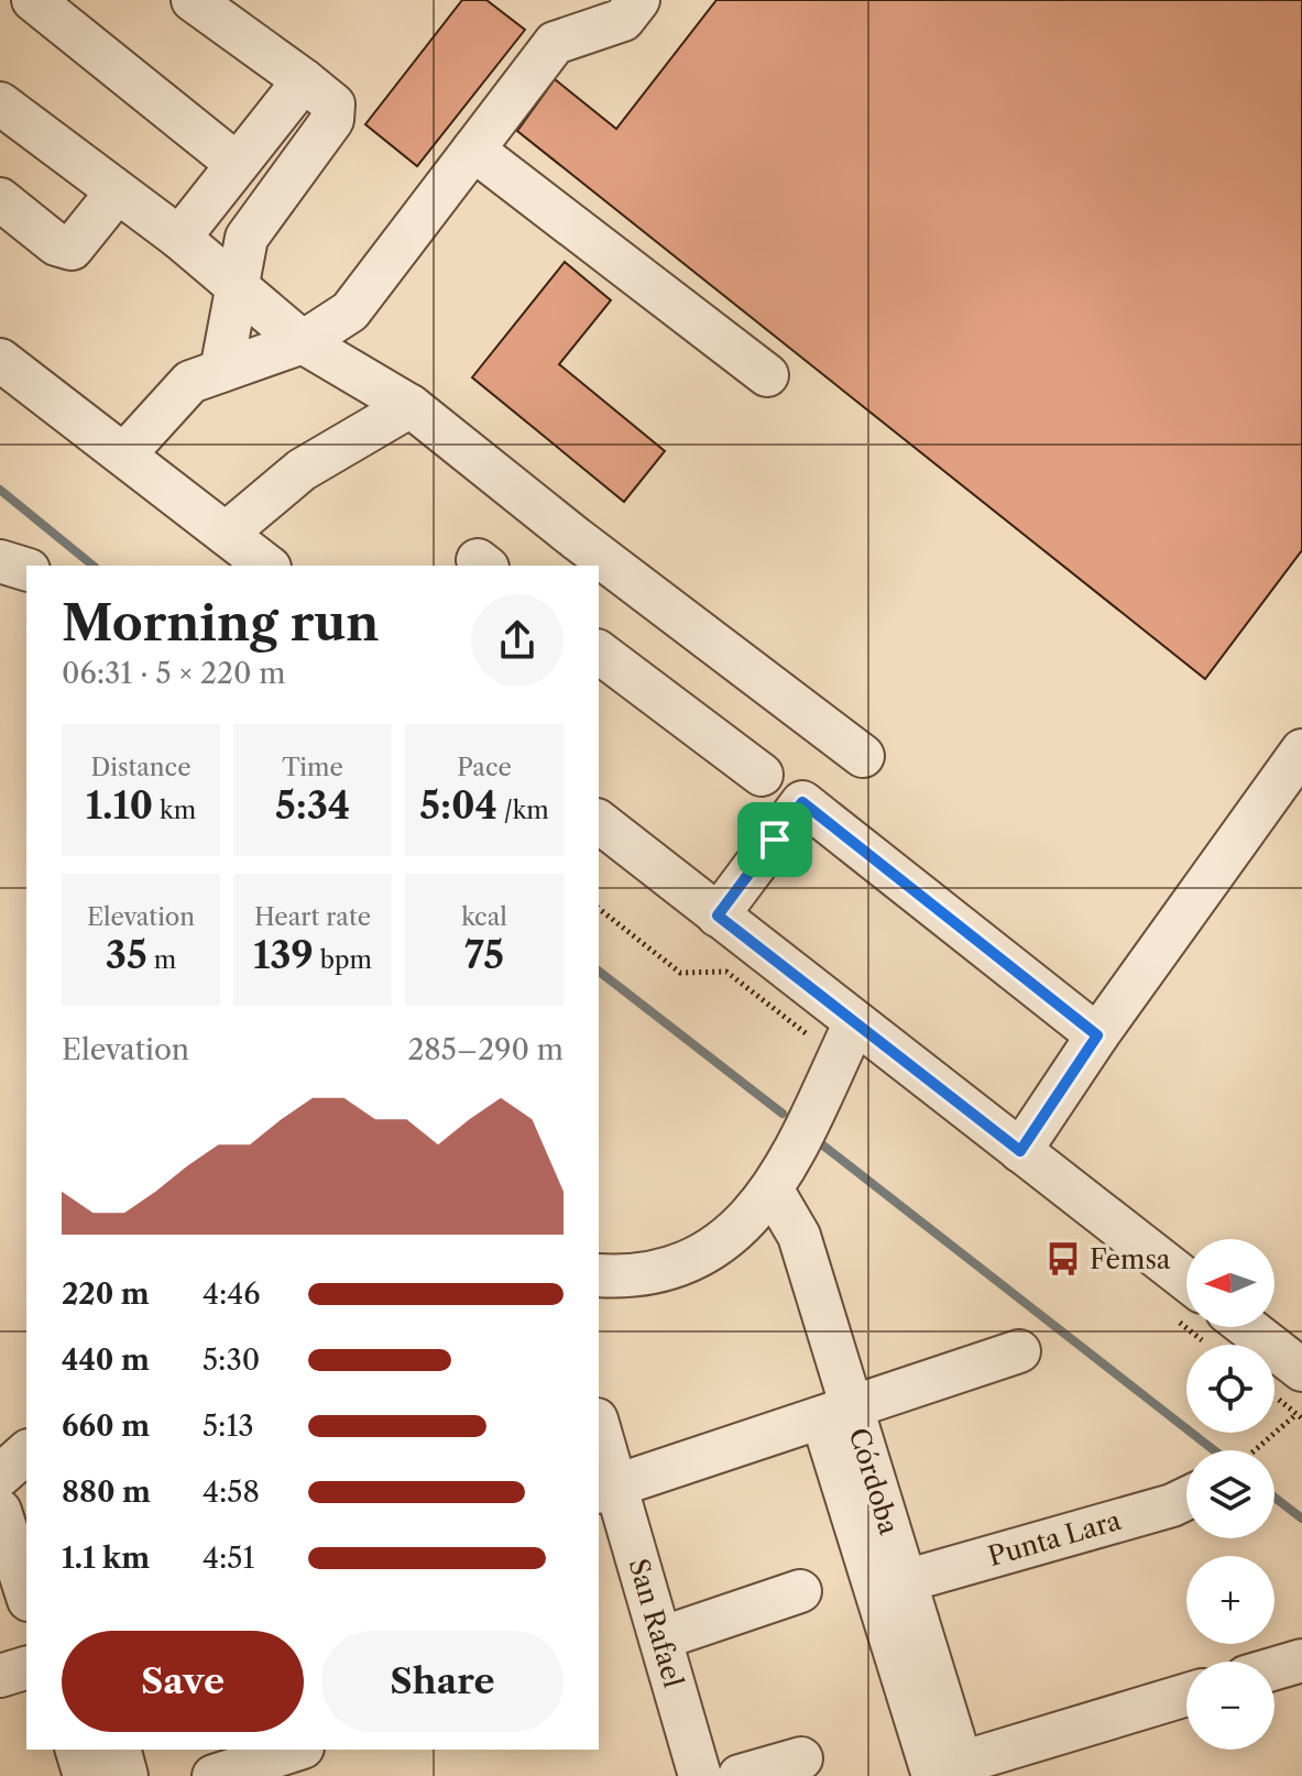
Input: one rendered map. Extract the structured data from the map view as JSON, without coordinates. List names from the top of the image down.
{
  "streets": {
    "street": ["Córdoba", "Punta Lara", "San Rafael"]
  },
  "crossings": [
    ["Córdoba", "Punta Lara"]
  ],
  "places": {
    "bus stop": ["Femsa"]
  },
  "north": "left",
  "page": {
    "heading": ["Morning run", "06:31 · 5 × 220 m"],
    "stats": [
      ["Distance", "1.10 km"],
      ["Time", "5:34"],
      ["Pace", "5:04 /km"],
      ["Elevation", "35 m"],
      ["Heart rate", "139 bpm"],
      ["kcal", "75"]
    ],
    "chart": ["Elevation", "285–290 m"],
    "map_buttons": ["+", "−"],
    "list": [
      {
        "name": "220 m",
        "note": "4:46"
      },
      {
        "name": "440 m",
        "note": "5:30"
      },
      {
        "name": "660 m",
        "note": "5:13"
      },
      {
        "name": "880 m",
        "note": "4:58"
      },
      {
        "name": "1.1 km",
        "note": "4:51"
      }
    ],
    "buttons": ["Save", "Share"]
  }
}
